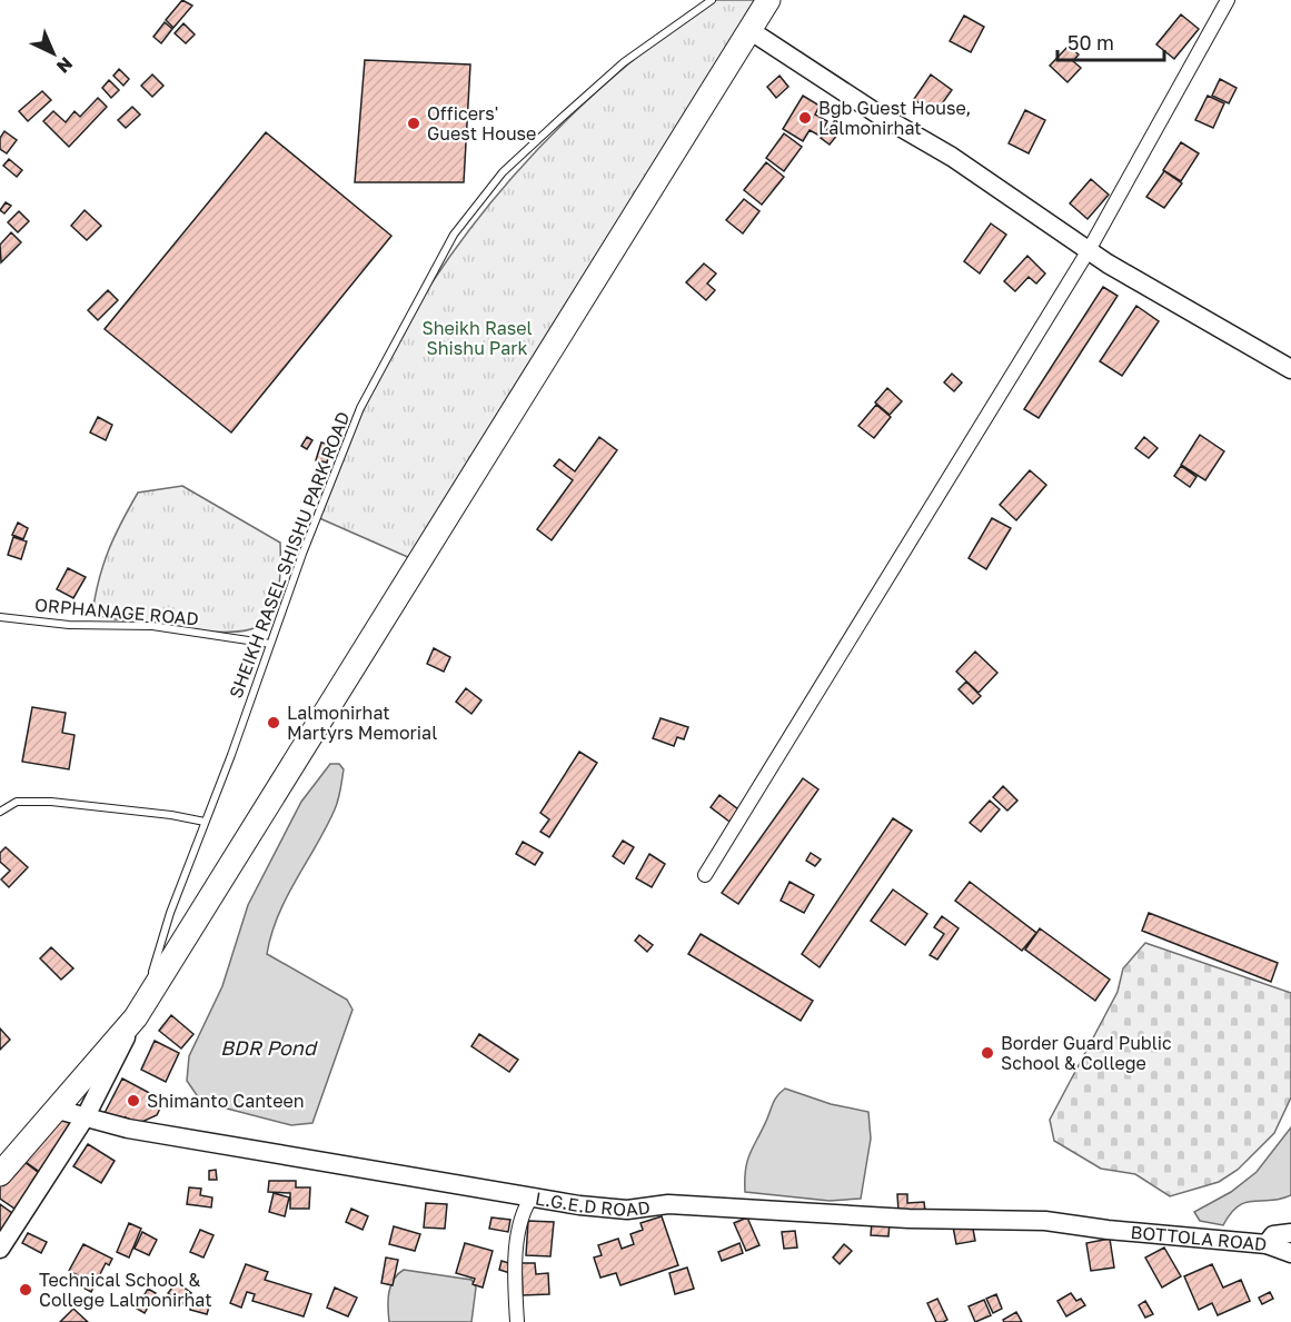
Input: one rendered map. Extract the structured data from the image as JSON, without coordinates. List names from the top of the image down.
{
  "streets": {
    "main road": ["L.G.E.D ROAD", "BOTTOLA ROAD"],
    "lane": ["SHEIKH RASEL SHISHU PARK ROAD", "ORPHANAGE ROAD"]
  },
  "crossings": [
    ["SHEIKH RASEL SHISHU PARK ROAD", "ORPHANAGE ROAD"],
    ["L.G.E.D ROAD", "BOTTOLA ROAD"]
  ],
  "water": ["BDR Pond"],
  "parks": ["Sheikh Rasel Shishu Park"],
  "places": [
    "Bgb Guest House, Lalmonirhat",
    "Officers' Guest House",
    "Lalmonirhat Martyrs Memorial",
    "Border Guard Public School & College",
    "Shimanto Canteen",
    "Technical School & College Lalmonirhat"
  ],
  "scale_bar": "50 m",
  "north": "bottom right"
}
